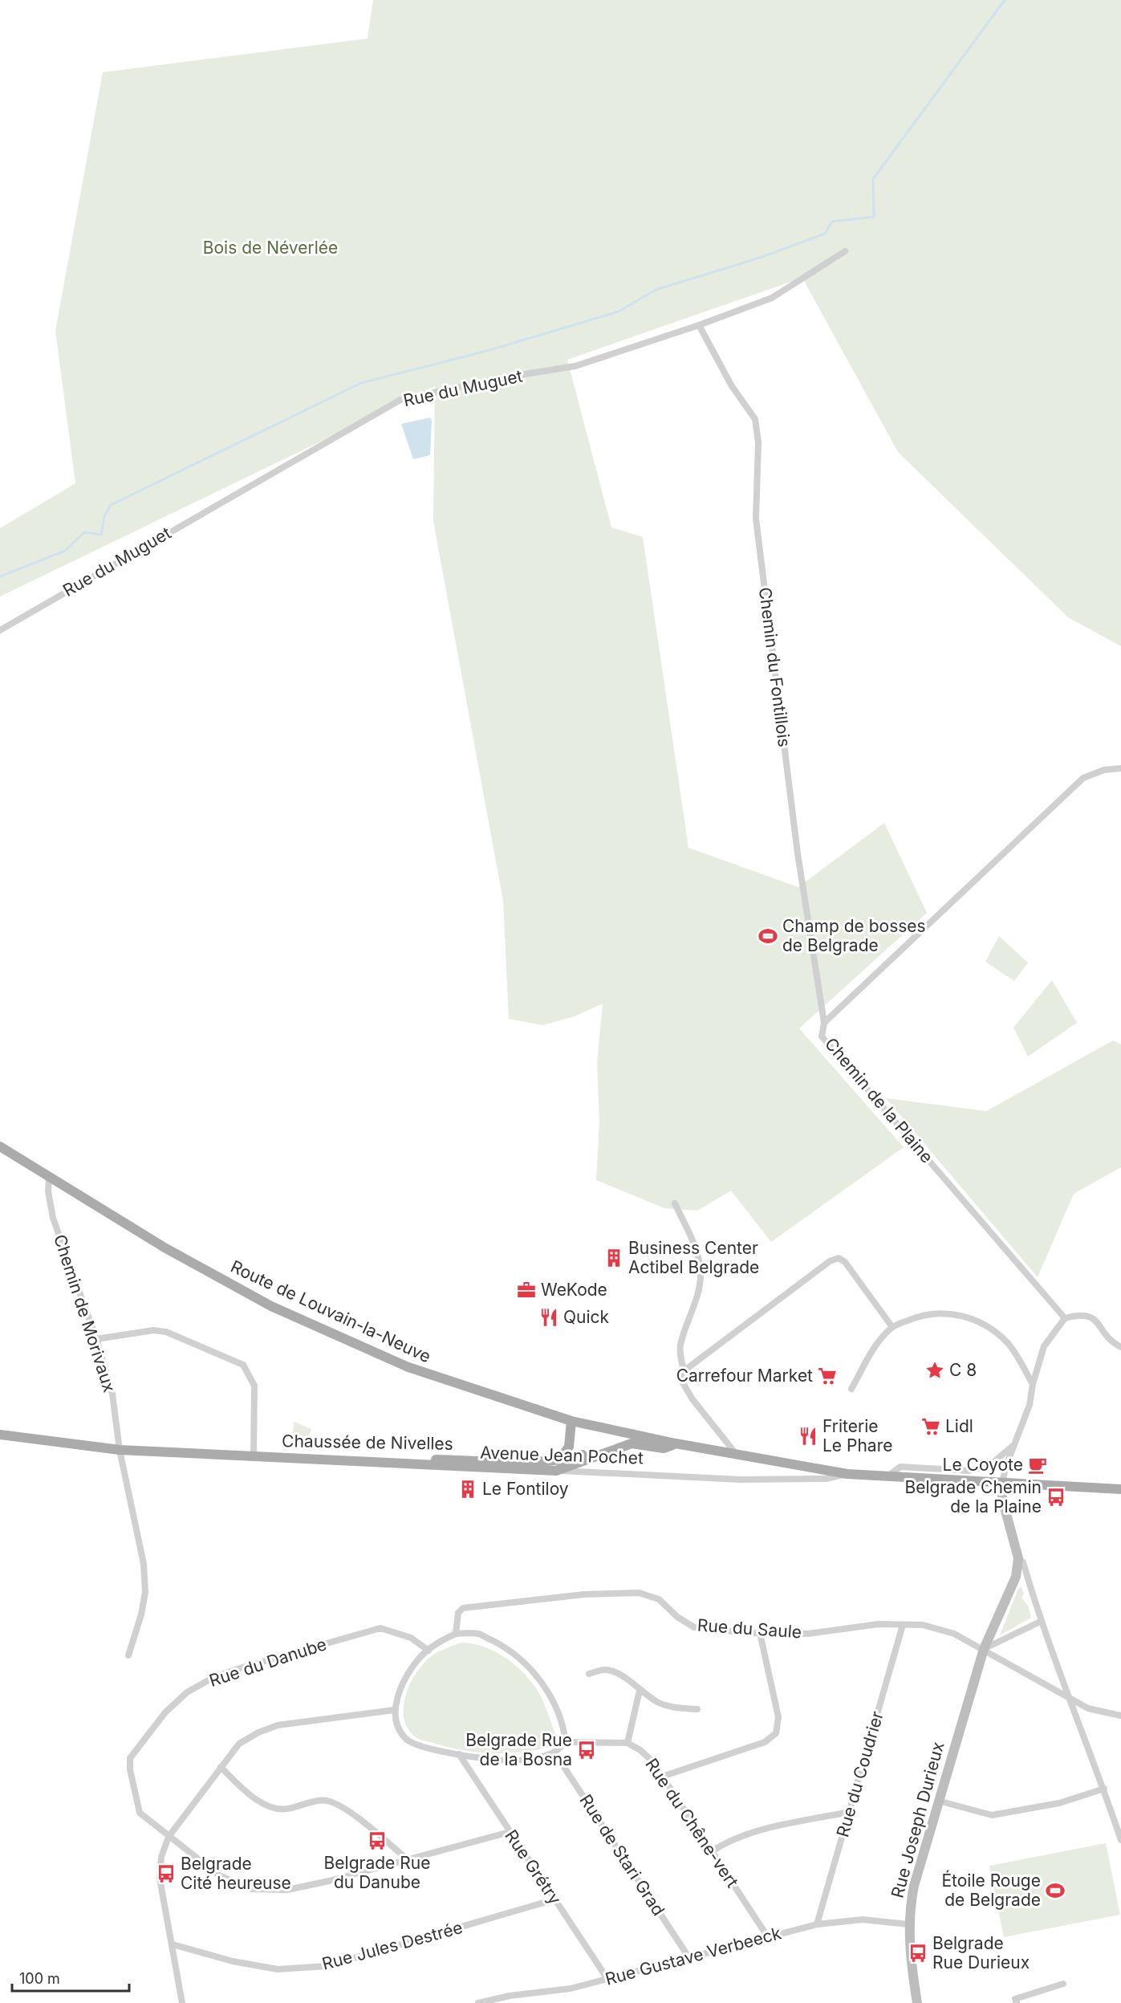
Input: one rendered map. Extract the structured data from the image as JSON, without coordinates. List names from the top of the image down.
{
  "streets": {
    "main road": ["Route de Louvain-la-Neuve", "Chaussée de Nivelles", "Avenue Jean Pochet"],
    "street": [
      "Rue du Muguet",
      "Chemin du Fontillois",
      "Chemin de la Plaine",
      "Chemin de Morivaux",
      "Rue du Saule",
      "Rue du Danube",
      "Rue du Coudrier",
      "Rue Joseph Durieux",
      "Rue du Chêne-vert",
      "Rue de Stari Grad",
      "Rue Grétry",
      "Rue Jules Destrée",
      "Rue Gustave Verbeeck"
    ]
  },
  "crossings": [
    ["Rue du Muguet", "Chemin du Fontillois"],
    ["Chemin du Fontillois", "Chemin de la Plaine"],
    ["Route de Louvain-la-Neuve", "Chemin de Morivaux"],
    ["Route de Louvain-la-Neuve", "Chaussée de Nivelles"],
    ["Chemin de Morivaux", "Avenue Jean Pochet"],
    ["Chaussée de Nivelles", "Avenue Jean Pochet"],
    ["Rue du Saule", "Rue du Danube"],
    ["Rue du Saule", "Rue du Coudrier"],
    ["Rue du Saule", "Rue Joseph Durieux"],
    ["Rue du Saule", "Rue de Stari Grad"],
    ["Rue du Saule", "Rue Grétry"],
    ["Rue du Danube", "Rue de Stari Grad"],
    ["Rue du Danube", "Rue Grétry"],
    ["Rue du Coudrier", "Rue Gustave Verbeeck"],
    ["Rue Joseph Durieux", "Rue Gustave Verbeeck"],
    ["Rue du Chêne-vert", "Rue Gustave Verbeeck"],
    ["Rue de Stari Grad", "Rue Grétry"],
    ["Rue de Stari Grad", "Rue Gustave Verbeeck"],
    ["Rue Grétry", "Rue Jules Destrée"],
    ["Rue Grétry", "Rue Gustave Verbeeck"]
  ],
  "parks": ["Bois de Néverlée"],
  "places": {
    "sports": ["Champ de bosses de Belgrade", "Étoile Rouge de Belgrade"],
    "building": ["Business Center Actibel Belgrade", "Le Fontiloy"],
    "office": ["WeKode"],
    "restaurant": ["Quick", "Friterie Le Phare"],
    "place": ["C 8"],
    "supermarket": ["Carrefour Market", "Lidl"],
    "cafe": ["Le Coyote"],
    "bus stop": [
      "Belgrade Chemin de la Plaine",
      "Belgrade Rue de la Bosna",
      "Belgrade Rue du Danube",
      "Belgrade Cité heureuse",
      "Belgrade Rue Durieux"
    ]
  },
  "scale_bar": "100 m"
}
